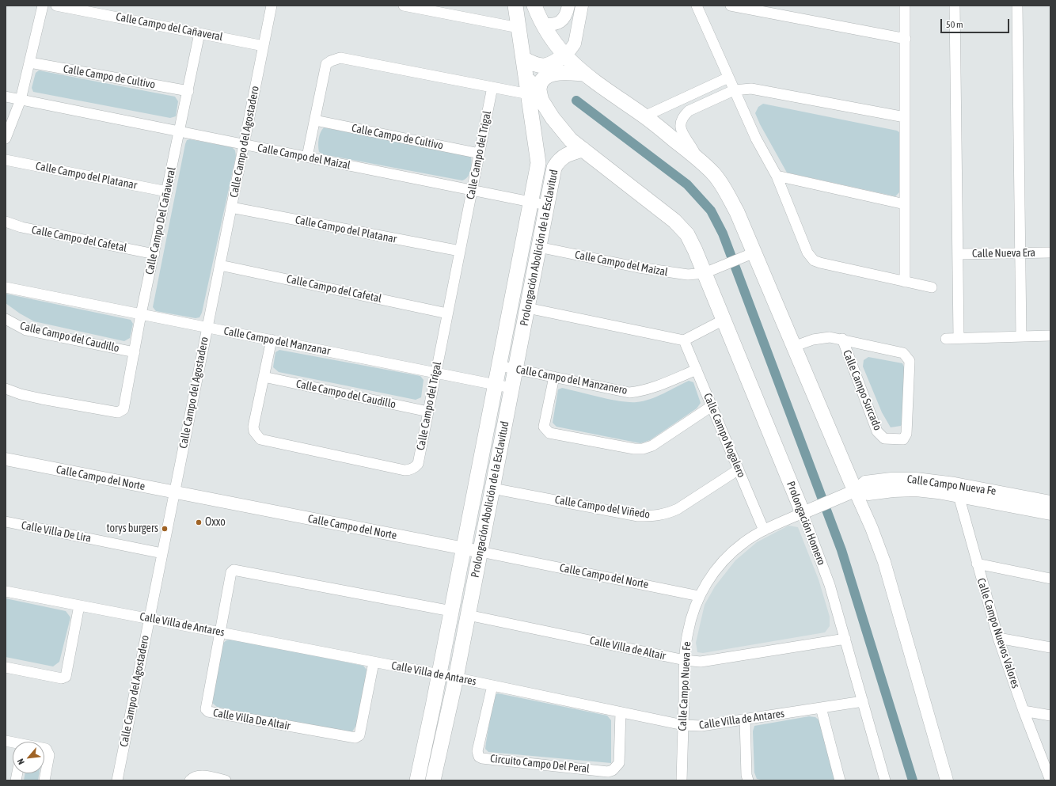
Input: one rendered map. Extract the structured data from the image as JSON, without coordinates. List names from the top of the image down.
{
  "streets": {
    "main road": ["Prolongación Abolición de la Esclavitud", "Prolongación Homero"],
    "street": [
      "Calle Campo del Cañaveral",
      "Calle Campo de Cultivo",
      "Calle Campo del Agostadero",
      "Calle Campo del Trigal",
      "Calle Campo del Maizal",
      "Calle Campo del Platanar",
      "Calle Campo Del Cañaveral",
      "Calle Campo del Cafetal",
      "Calle Nueva Era",
      "Calle Campo del Caudillo",
      "Calle Campo del Manzanar",
      "Calle Campo del Manzanero",
      "Calle Campo Surcado",
      "Calle Campo Nogalero",
      "Calle Campo del Norte",
      "Calle Campo Nueva Fe",
      "Calle Campo del Viñedo",
      "Calle Villa De Lira",
      "Calle Villa de Antares",
      "Calle Campo Nuevos Valores",
      "Calle Villa de Altair",
      "Calle Villa De Altair",
      "Circuito Campo Del Peral"
    ]
  },
  "crossings": [
    ["Calle Campo del Cañaveral", "Calle Campo del Agostadero"],
    ["Calle Campo del Cañaveral", "Calle Campo Del Cañaveral"],
    ["Calle Campo de Cultivo", "Calle Campo del Trigal"],
    ["Calle Campo de Cultivo", "Calle Campo Del Cañaveral"],
    ["Calle Campo del Agostadero", "Calle Campo del Maizal"],
    ["Calle Campo del Agostadero", "Calle Campo del Platanar"],
    ["Calle Campo del Agostadero", "Calle Campo del Cafetal"],
    ["Calle Campo del Agostadero", "Calle Campo del Manzanar"],
    ["Calle Campo del Agostadero", "Calle Campo del Norte"],
    ["Calle Campo del Agostadero", "Calle Villa De Lira"],
    ["Calle Campo del Agostadero", "Calle Villa de Antares"],
    ["Calle Campo del Trigal", "Calle Campo del Maizal"],
    ["Calle Campo del Trigal", "Calle Campo del Platanar"],
    ["Calle Campo del Trigal", "Calle Campo del Cafetal"],
    ["Calle Campo del Trigal", "Calle Campo del Caudillo"],
    ["Calle Campo del Trigal", "Calle Campo del Manzanar"],
    ["Calle Campo del Maizal", "Calle Campo Del Cañaveral"],
    ["Calle Campo del Maizal", "Prolongación Abolición de la Esclavitud"],
    ["Calle Campo del Maizal", "Prolongación Homero"],
    ["Calle Campo del Platanar", "Calle Campo Del Cañaveral"],
    ["Calle Campo Del Cañaveral", "Calle Campo del Cafetal"],
    ["Calle Campo Del Cañaveral", "Calle Campo del Caudillo"],
    ["Calle Campo Del Cañaveral", "Calle Campo del Manzanar"],
    ["Prolongación Abolición de la Esclavitud", "Calle Campo del Manzanar"],
    ["Prolongación Abolición de la Esclavitud", "Calle Campo del Manzanero"],
    ["Prolongación Abolición de la Esclavitud", "Calle Campo del Norte"],
    ["Prolongación Abolición de la Esclavitud", "Calle Campo del Viñedo"],
    ["Prolongación Abolición de la Esclavitud", "Calle Villa de Antares"],
    ["Prolongación Abolición de la Esclavitud", "Calle Villa de Altair"],
    ["Prolongación Abolición de la Esclavitud", "Calle Villa De Altair"],
    ["Calle Campo del Manzanero", "Calle Campo Nogalero"],
    ["Calle Campo Nogalero", "Calle Campo Nueva Fe"],
    ["Calle Campo Nogalero", "Calle Campo del Viñedo"],
    ["Calle Campo del Norte", "Calle Campo Nueva Fe"],
    ["Calle Campo Nueva Fe", "Prolongación Homero"],
    ["Calle Campo Nueva Fe", "Calle Villa de Antares"],
    ["Calle Campo Nueva Fe", "Calle Campo Nuevos Valores"],
    ["Calle Campo Nueva Fe", "Calle Villa de Altair"],
    ["Prolongación Homero", "Calle Villa de Antares"],
    ["Prolongación Homero", "Calle Villa de Altair"],
    ["Calle Villa de Antares", "Calle Villa De Altair"],
    ["Calle Villa de Antares", "Circuito Campo Del Peral"]
  ],
  "places": ["Oxxo", "torys burgers"],
  "scale_bar": "50 m",
  "north": "bottom left"
}
